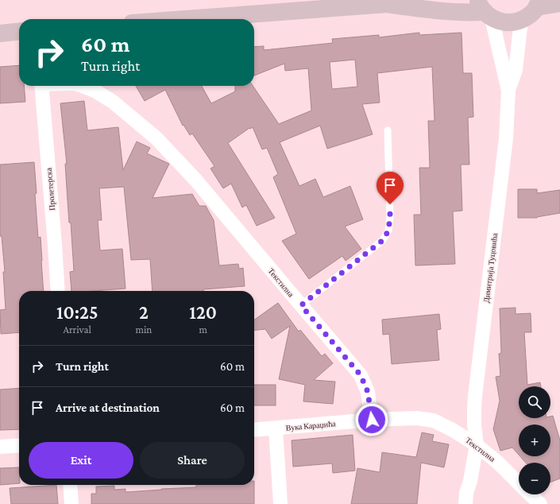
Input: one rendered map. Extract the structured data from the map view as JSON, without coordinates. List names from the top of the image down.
{
  "streets": {
    "street": [
      "Пролетерска",
      "Димитрија Туцовића",
      "Текстилна",
      "Вука Караџића"
    ]
  },
  "crossings": [
    ["Димитрија Туцовића", "Текстилна"],
    ["Текстилна", "Вука Караџића"]
  ],
  "page": {
    "turn": ["60 m", "Turn right"],
    "eta": [
      "10:25",
      "Arrival",
      "2",
      "min",
      "120",
      "m"
    ],
    "list": [
      {
        "name": "Turn right",
        "value": "60 m"
      },
      {
        "name": "Arrive at destination",
        "value": "60 m"
      }
    ],
    "map_buttons": ["+", "−"],
    "buttons": ["Exit", "Share"]
  }
}
